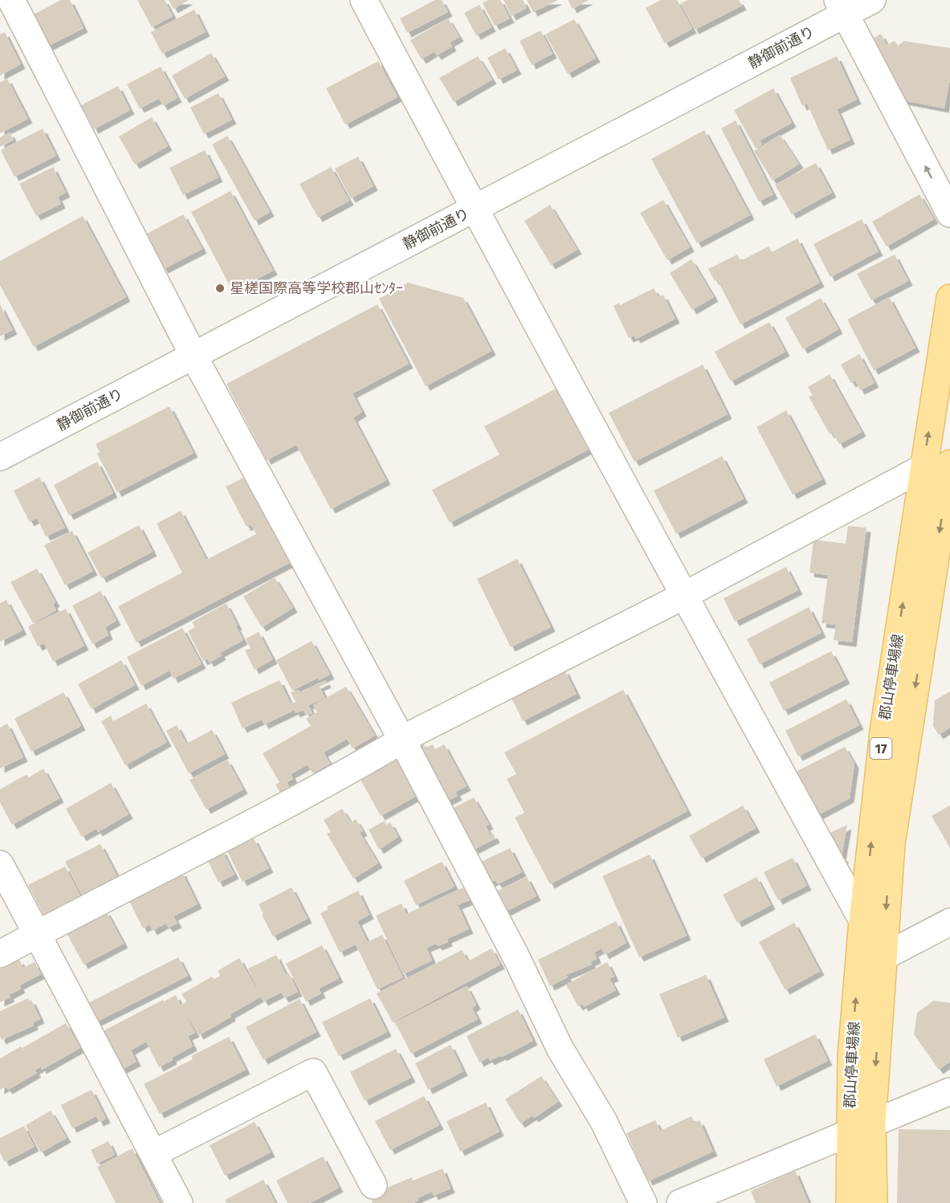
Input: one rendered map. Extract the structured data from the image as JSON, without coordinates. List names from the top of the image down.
{
  "streets": {
    "main road": ["郡山停車場線", "17"],
    "street": ["静御前通り"]
  },
  "places": ["星槎国際高等学校郡山ｾﾝﾀｰ"]
}
